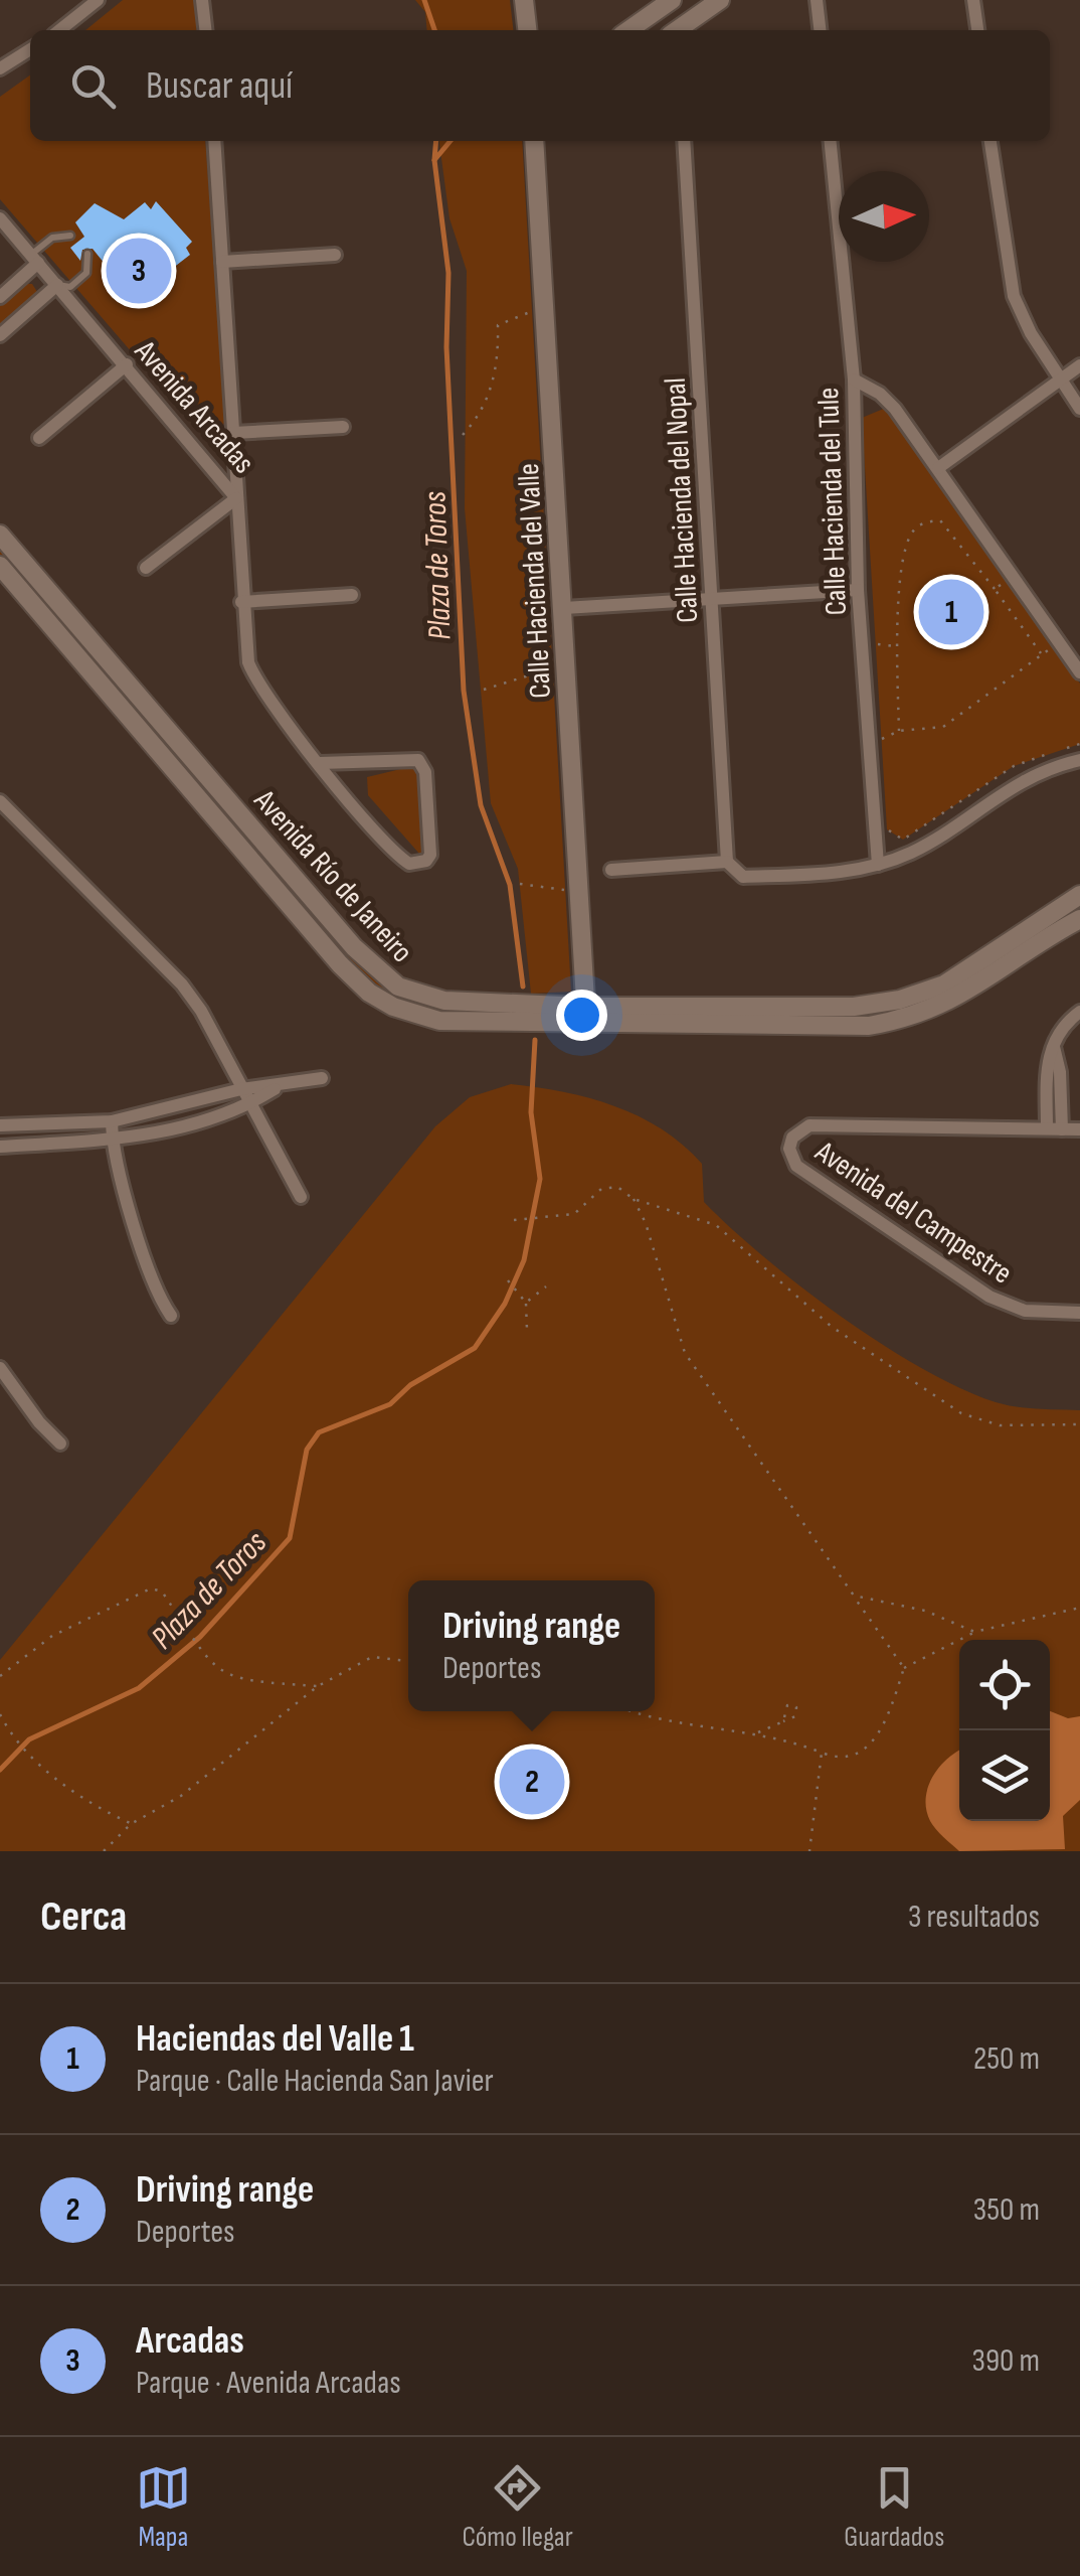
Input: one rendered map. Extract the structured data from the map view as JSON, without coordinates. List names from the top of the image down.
{
  "streets": {
    "main road": ["Calle Hacienda del Valle", "Avenida Río de Janeiro"],
    "street": [
      "Avenida Arcadas",
      "Calle Hacienda del Nopal",
      "Calle Hacienda del Tule",
      "Avenida del Campestre"
    ]
  },
  "crossings": [
    ["Calle Hacienda del Valle", "Avenida Río de Janeiro"]
  ],
  "water": ["Plaza de Toros"],
  "north": "right",
  "page": {
    "search": "Buscar aquí",
    "pins": ["3", "1", "2"],
    "popup": ["Driving range", "Deportes"],
    "heading": ["Cerca", "3 resultados"],
    "list": [
      {
        "mark": "1",
        "name": "Haciendas del Valle 1",
        "note": "Parque · Calle Hacienda San Javier",
        "value": "250 m"
      },
      {
        "mark": "2",
        "name": "Driving range",
        "note": "Deportes",
        "value": "350 m"
      },
      {
        "mark": "3",
        "name": "Arcadas",
        "note": "Parque · Avenida Arcadas",
        "value": "390 m"
      }
    ],
    "nav": ["Mapa", "Cómo llegar", "Guardados"]
  }
}
